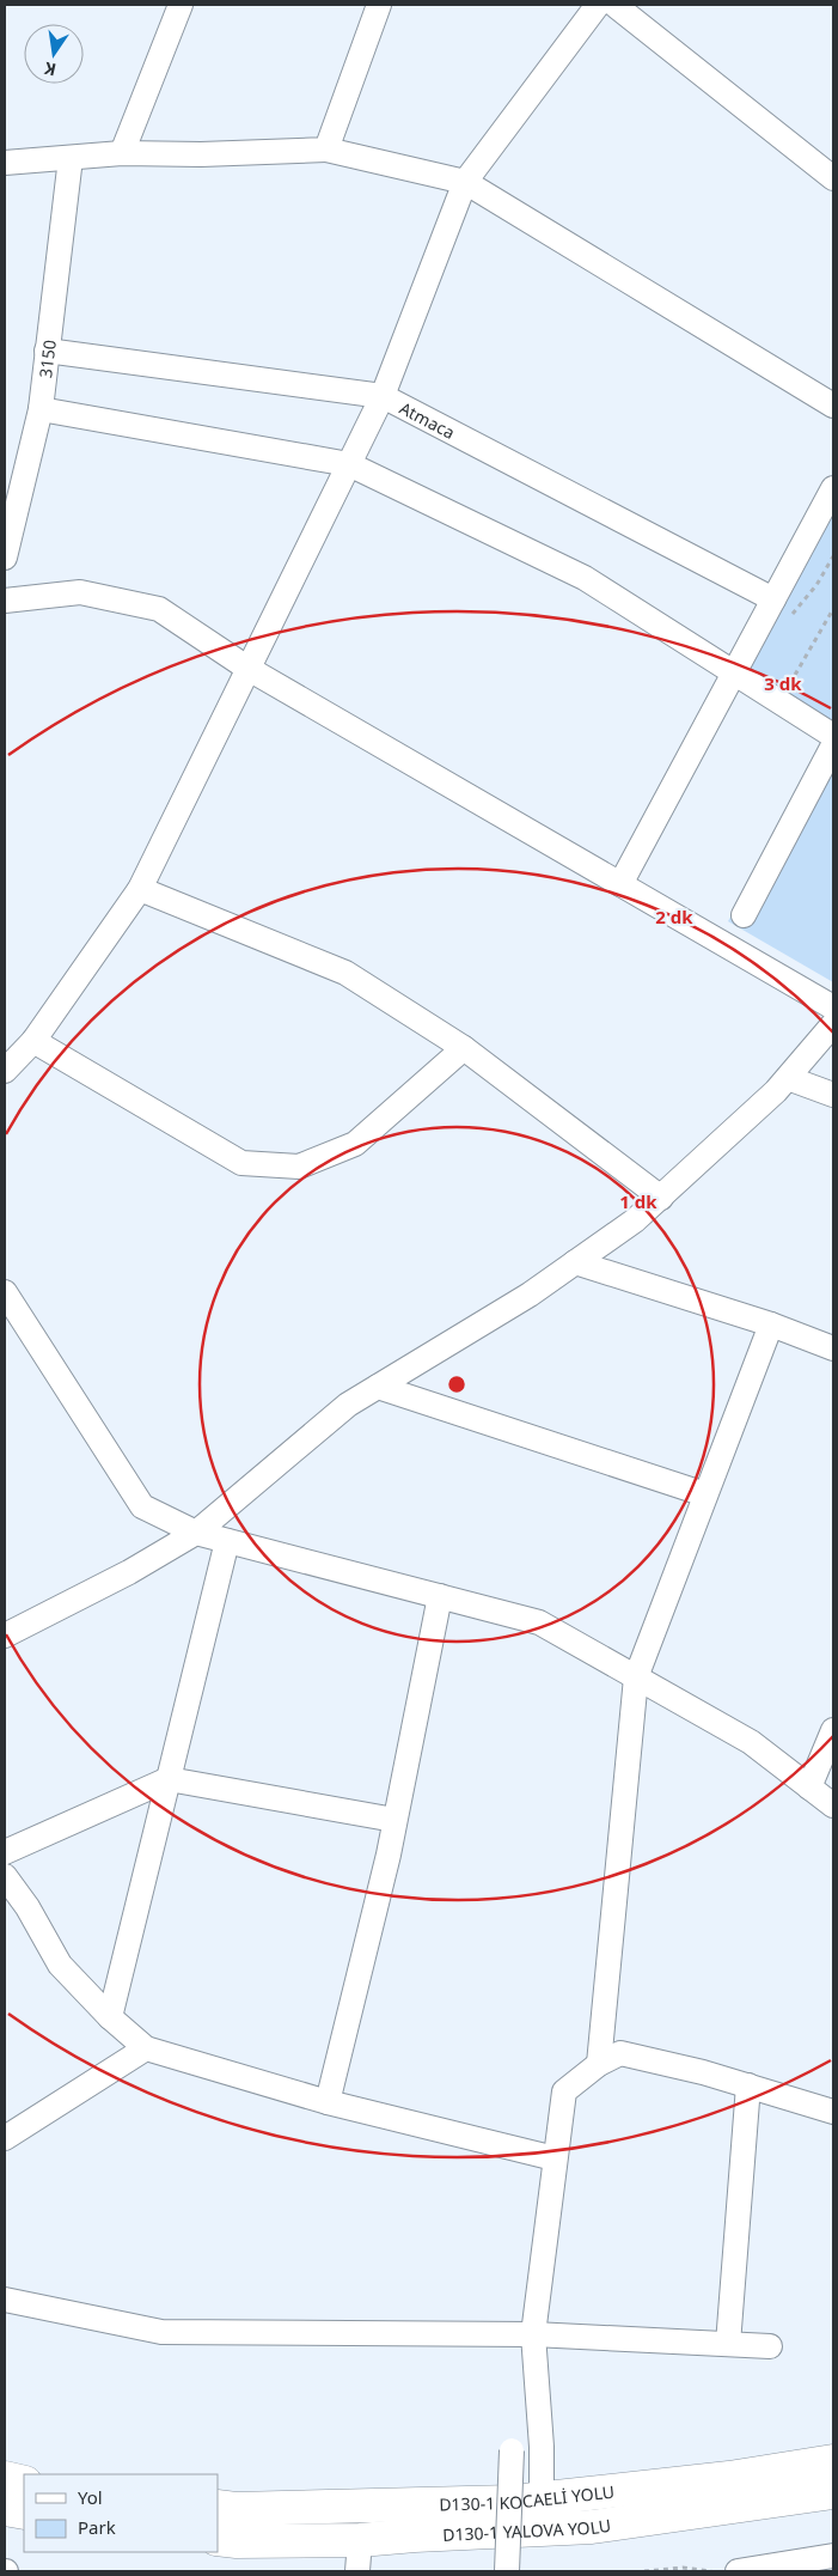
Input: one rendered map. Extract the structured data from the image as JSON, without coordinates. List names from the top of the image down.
{
  "streets": {
    "highway": ["D130-1 KOCAELİ YOLU", "D130-1 YALOVA YOLU"],
    "street": ["3150", "Atmaca"]
  },
  "crossings": [
    ["3150", "Atmaca"],
    ["D130-1 KOCAELİ YOLU", "D130-1 YALOVA YOLU"]
  ],
  "legend": ["Yol", "Park"],
  "north": "bottom",
  "rings": ["3 dk", "2 dk", "1 dk"]
}
